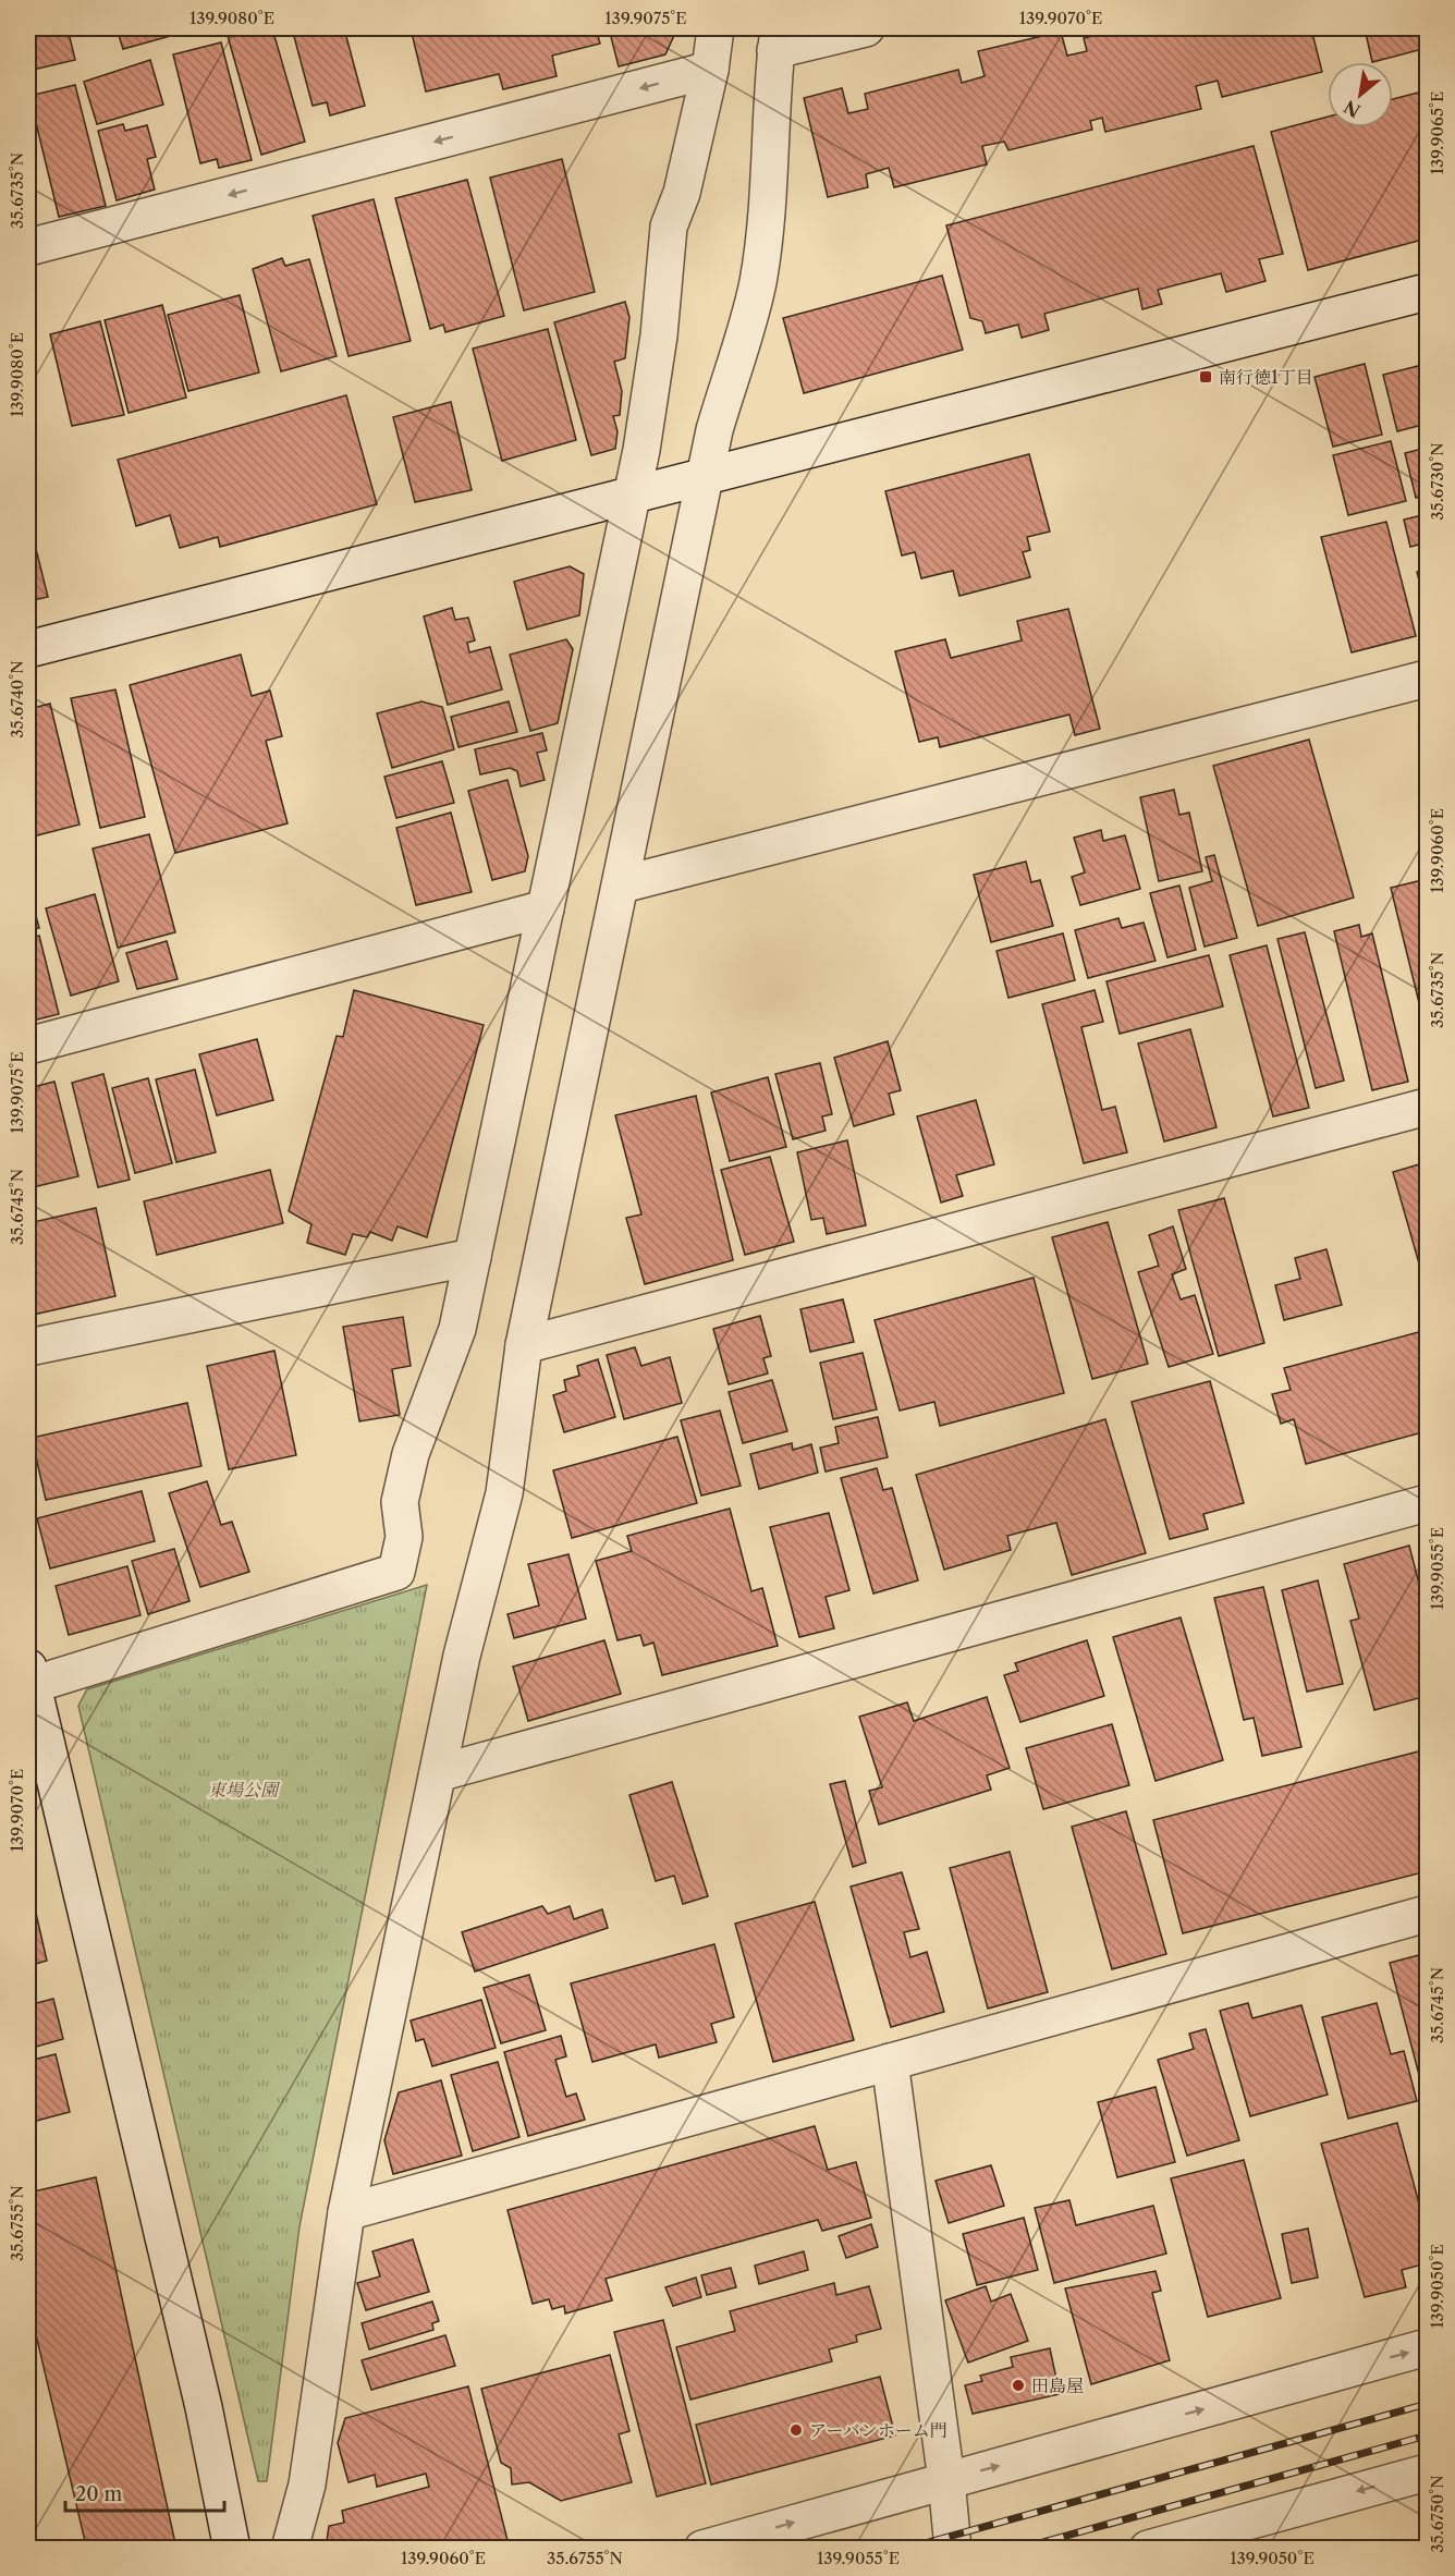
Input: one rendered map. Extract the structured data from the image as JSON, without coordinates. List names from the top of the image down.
{
  "parks": ["東場公園"],
  "places": {
    "transit": ["南行徳1丁目"],
    "other": ["田島屋", "アーバンホーム門"]
  },
  "scale_bar": "20 m",
  "north": "bottom left",
  "coordinates": [
    "139.9080°E",
    "139.9075°E",
    "139.9070°E",
    "139.9065°E",
    "35.6735°N",
    "35.6730°N",
    "35.6740°N",
    "139.9060°E",
    "35.6745°N",
    "139.9055°E",
    "35.6755°N",
    "139.9050°E",
    "35.6750°N"
  ]
}
